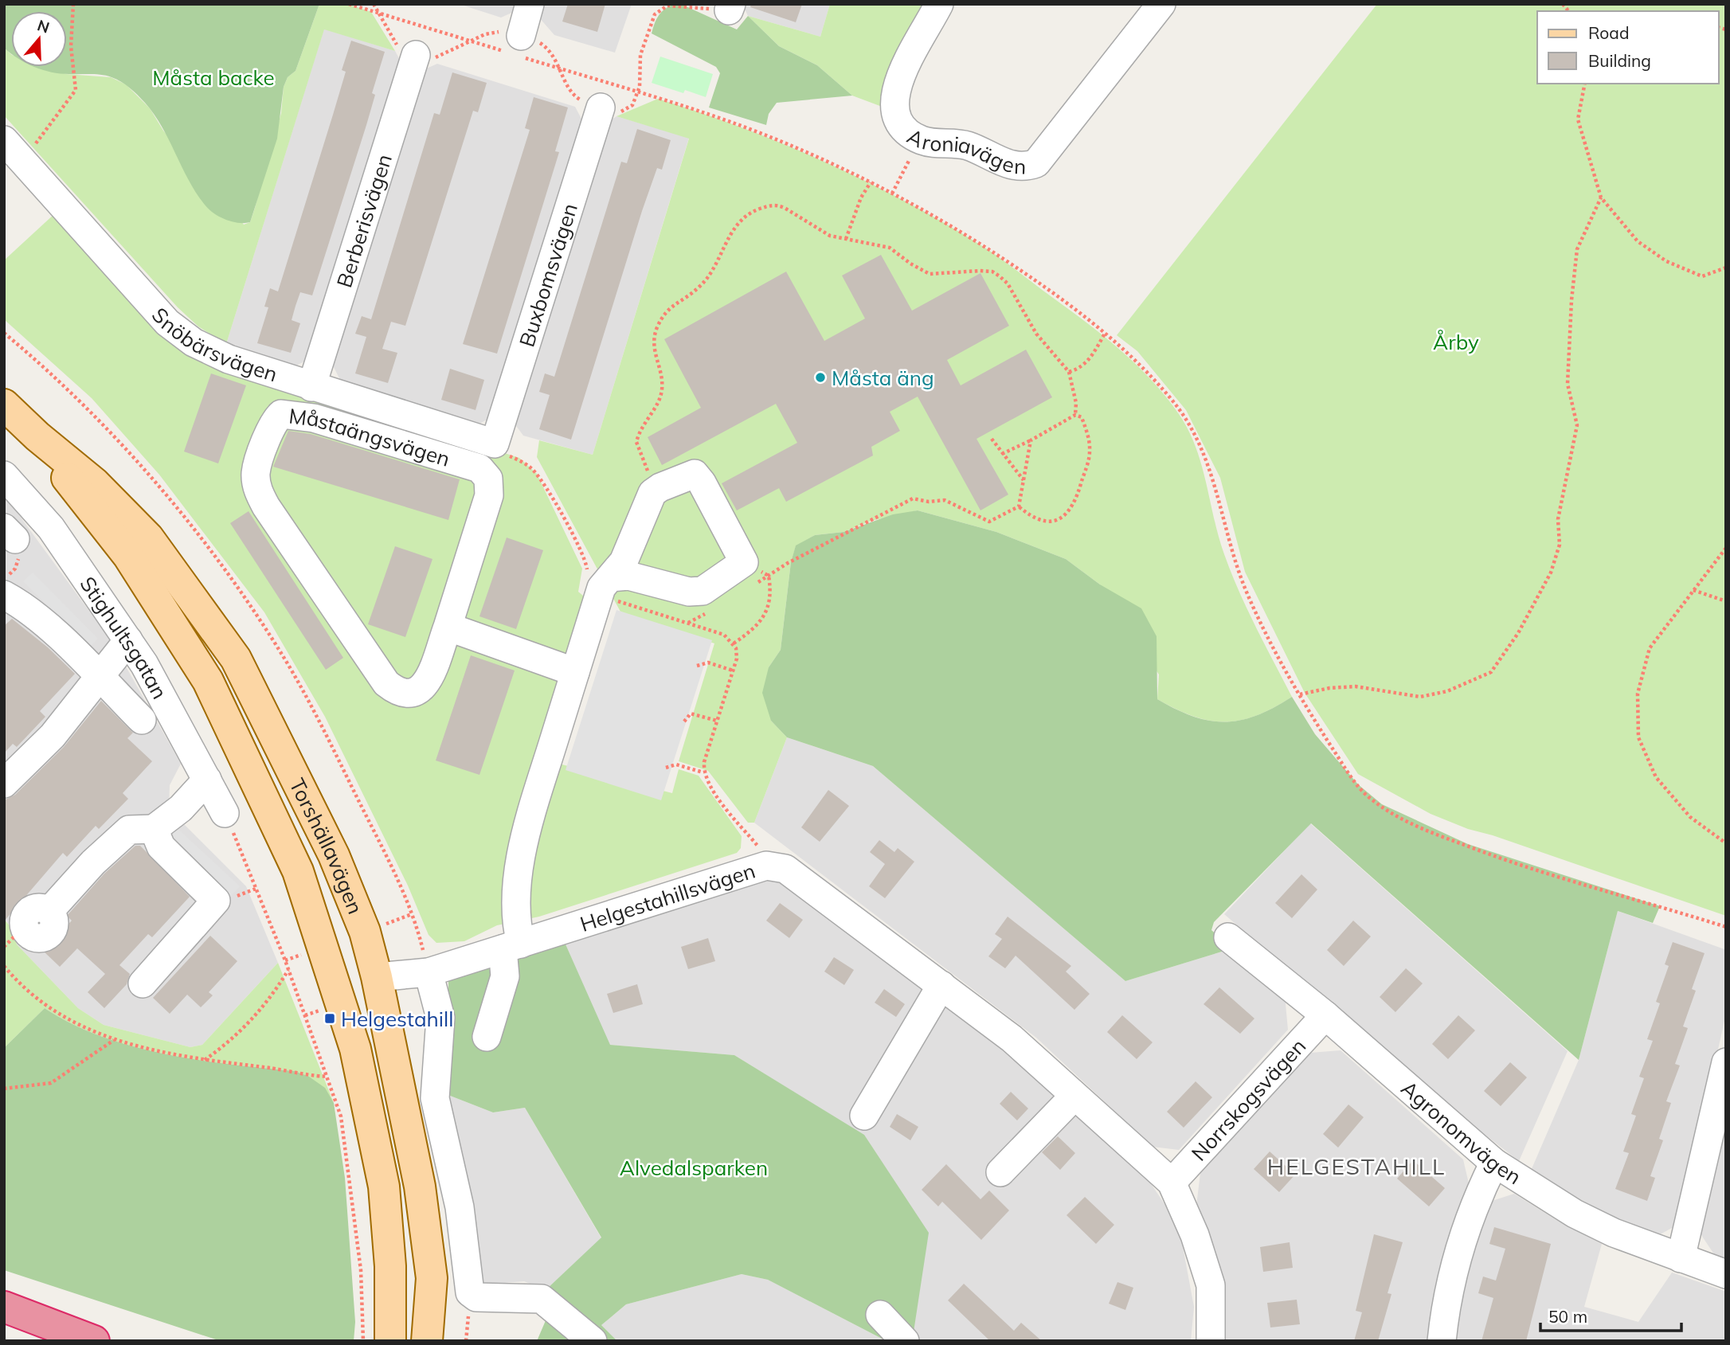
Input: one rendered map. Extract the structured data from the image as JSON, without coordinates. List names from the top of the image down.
{
  "streets": {
    "main road": ["Torshällavägen"],
    "street": [
      "Aroniavägen",
      "Berberisvägen",
      "Buxbomsvägen",
      "Snöbärsvägen",
      "Måstaängsvägen",
      "Stighultsgatan",
      "Helgestahillsvägen",
      "Norrskogsvägen",
      "Agronomvägen"
    ]
  },
  "crossings": [
    ["Berberisvägen", "Snöbärsvägen"],
    ["Buxbomsvägen", "Snöbärsvägen"],
    ["Torshällavägen", "Helgestahillsvägen"],
    ["Helgestahillsvägen", "Norrskogsvägen"],
    ["Norrskogsvägen", "Agronomvägen"]
  ],
  "districts": ["HELGESTAHILL"],
  "parks": ["Måsta backe", "Årby", "Alvedalsparken"],
  "places": {
    "other": ["Måsta äng"],
    "transit": ["Helgestahill"]
  },
  "legend": ["Road", "Building"],
  "scale_bar": "50 m",
  "north": "top"
}
